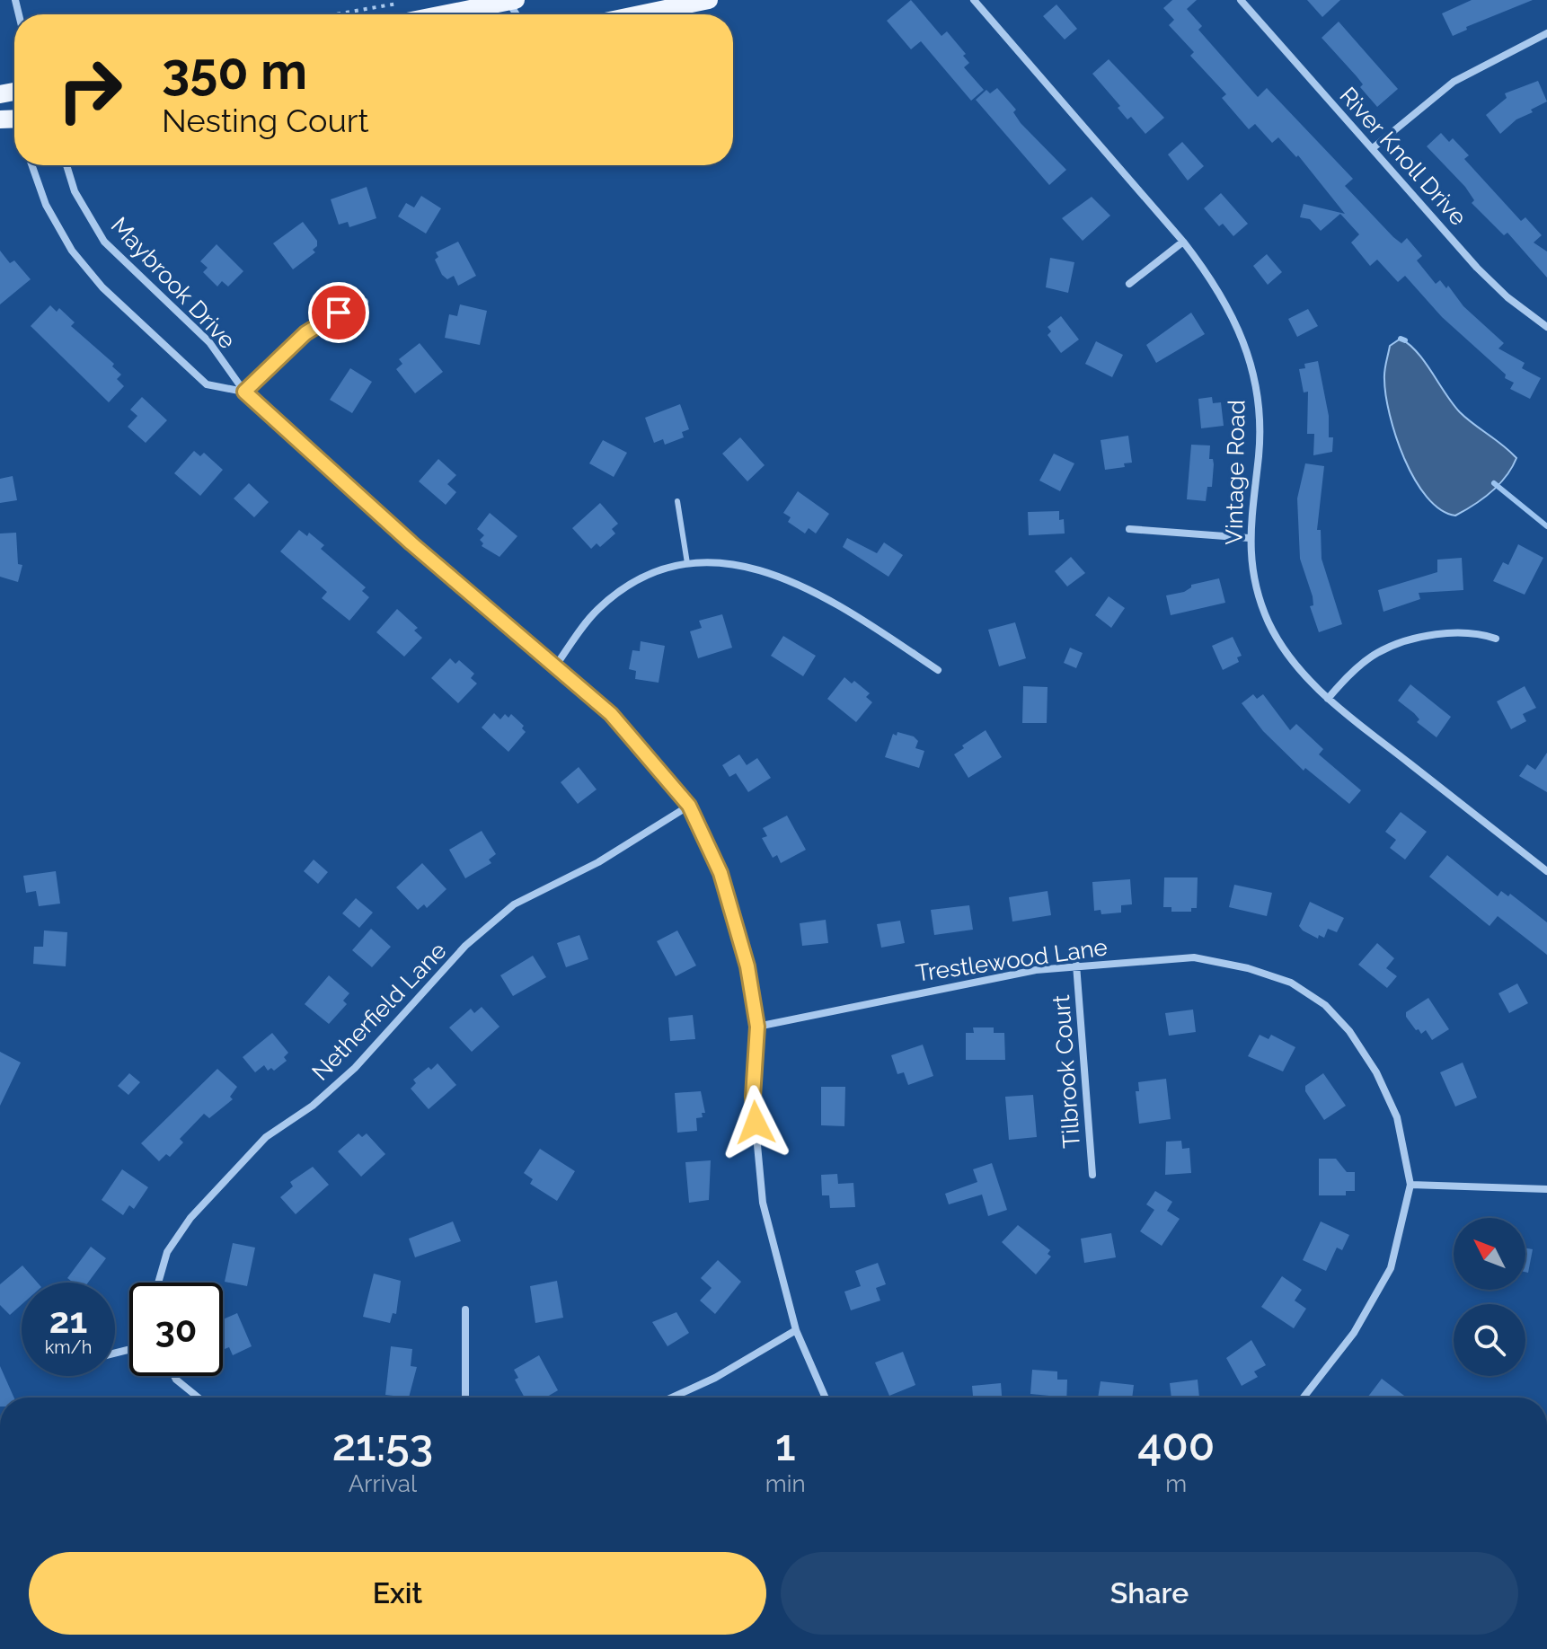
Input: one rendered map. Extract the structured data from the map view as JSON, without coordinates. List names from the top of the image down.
{
  "streets": {
    "street": [
      "River Knoll Drive",
      "Maybrook Drive",
      "Vintage Road",
      "Trestlewood Lane",
      "Netherfield Lane",
      "Tilbrook Court"
    ]
  },
  "crossings": [
    ["Maybrook Drive", "Trestlewood Lane"],
    ["Maybrook Drive", "Netherfield Lane"],
    ["Trestlewood Lane", "Tilbrook Court"]
  ],
  "north": "top left",
  "page": {
    "turn": ["350 m", "Nesting Court"],
    "speed": "21 km/h",
    "limit": "30",
    "eta": [
      "21:53",
      "Arrival",
      "1",
      "min",
      "400",
      "m"
    ],
    "buttons": ["Exit", "Share"]
  }
}
